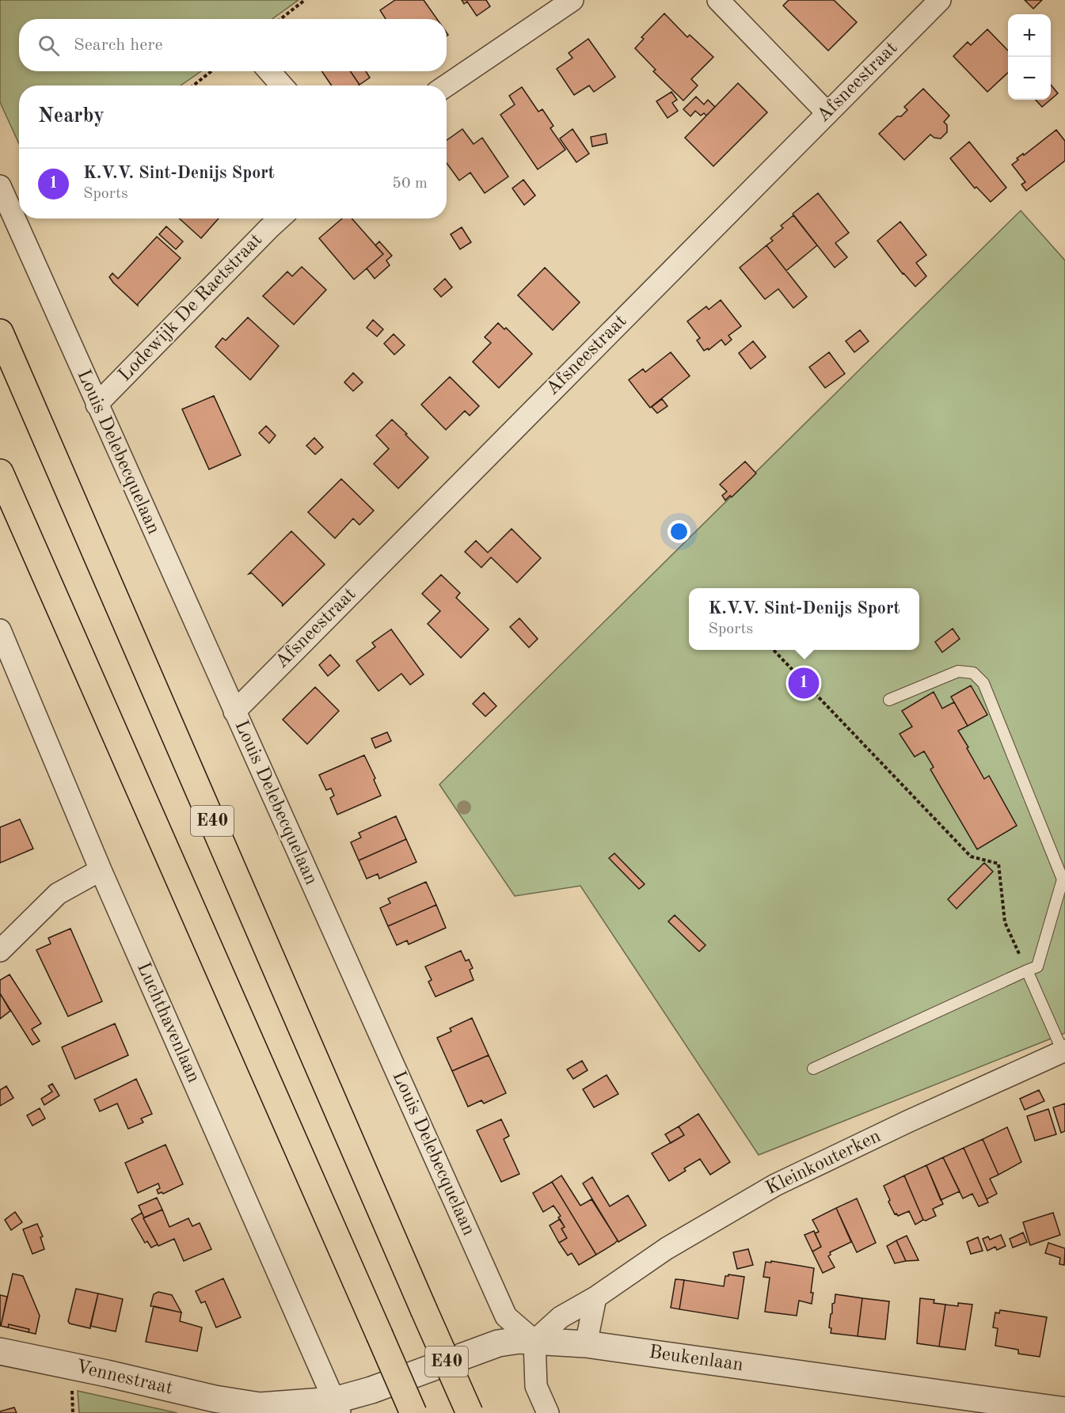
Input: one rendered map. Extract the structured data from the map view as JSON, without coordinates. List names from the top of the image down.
{
  "streets": {
    "highway": ["E40"],
    "street": [
      "Afsneestraat",
      "Lodewijk De Raetstraat",
      "Louis Delebecquelaan",
      "Luchthavenlaan",
      "Kleinkouterken",
      "Beukenlaan",
      "Vennestraat"
    ]
  },
  "crossings": [
    ["Afsneestraat", "Louis Delebecquelaan"],
    ["Lodewijk De Raetstraat", "Louis Delebecquelaan"],
    ["Louis Delebecquelaan", "Kleinkouterken"],
    ["Louis Delebecquelaan", "Beukenlaan"],
    ["Luchthavenlaan", "Beukenlaan"],
    ["Luchthavenlaan", "Vennestraat"],
    ["Kleinkouterken", "Beukenlaan"],
    ["Beukenlaan", "Vennestraat"]
  ],
  "page": {
    "map_buttons": ["+", "−"],
    "search": "Search here",
    "heading": "Nearby",
    "list": [
      {
        "mark": "1",
        "name": "K.V.V. Sint-Denijs Sport",
        "note": "Sports",
        "value": "50 m"
      }
    ],
    "popup": ["K.V.V. Sint-Denijs Sport", "Sports"],
    "pins": "1"
  }
}
